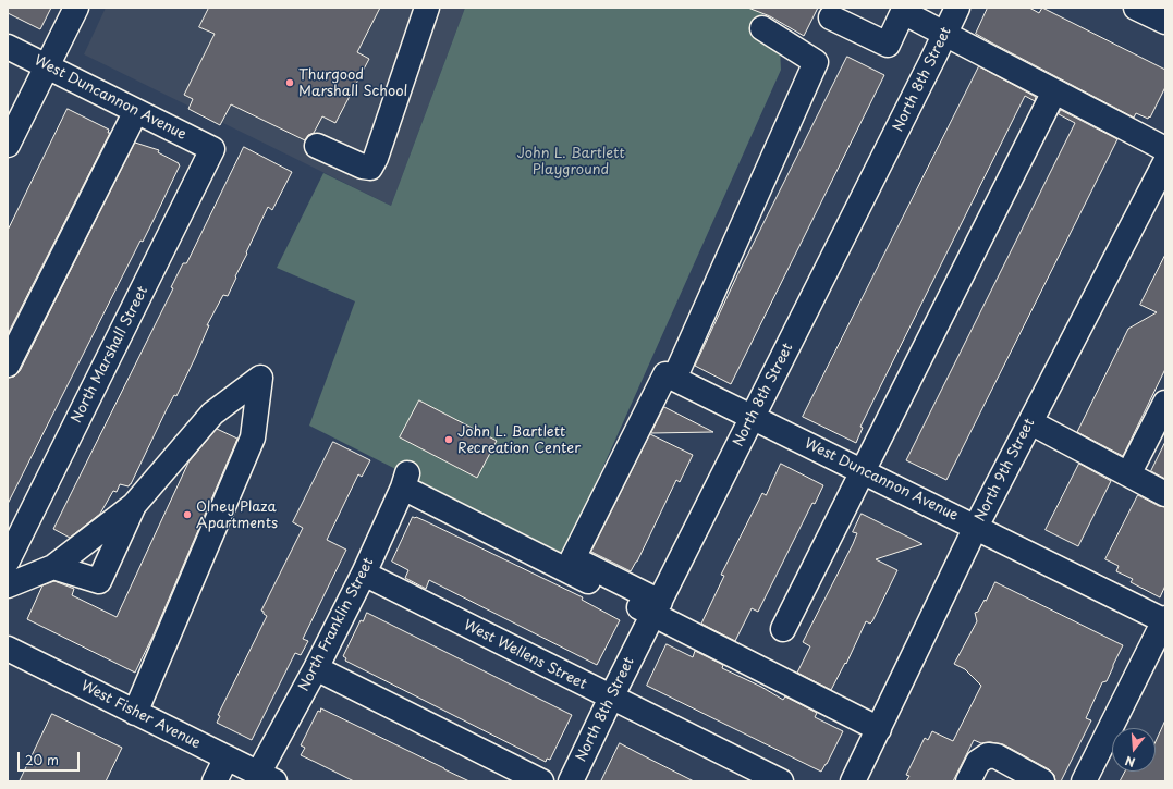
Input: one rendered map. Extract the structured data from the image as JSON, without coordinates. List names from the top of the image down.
{
  "streets": {
    "street": [
      "North 8th Street",
      "West Duncannon Avenue",
      "North Marshall Street",
      "North 9th Street",
      "North Franklin Street",
      "West Wellens Street",
      "West Fisher Avenue"
    ]
  },
  "crossings": [
    ["North 8th Street", "West Duncannon Avenue"],
    ["North 8th Street", "North Franklin Street"],
    ["North 8th Street", "West Wellens Street"],
    ["West Duncannon Avenue", "North Marshall Street"],
    ["West Duncannon Avenue", "North 9th Street"],
    ["North Franklin Street", "West Wellens Street"],
    ["North Franklin Street", "West Fisher Avenue"]
  ],
  "parks": ["John L. Bartlett Playground"],
  "places": ["Thurgood Marshall School", "John L. Bartlett Recreation Center", "Olney Plaza Apartments"],
  "scale_bar": "20 m",
  "north": "bottom"
}
